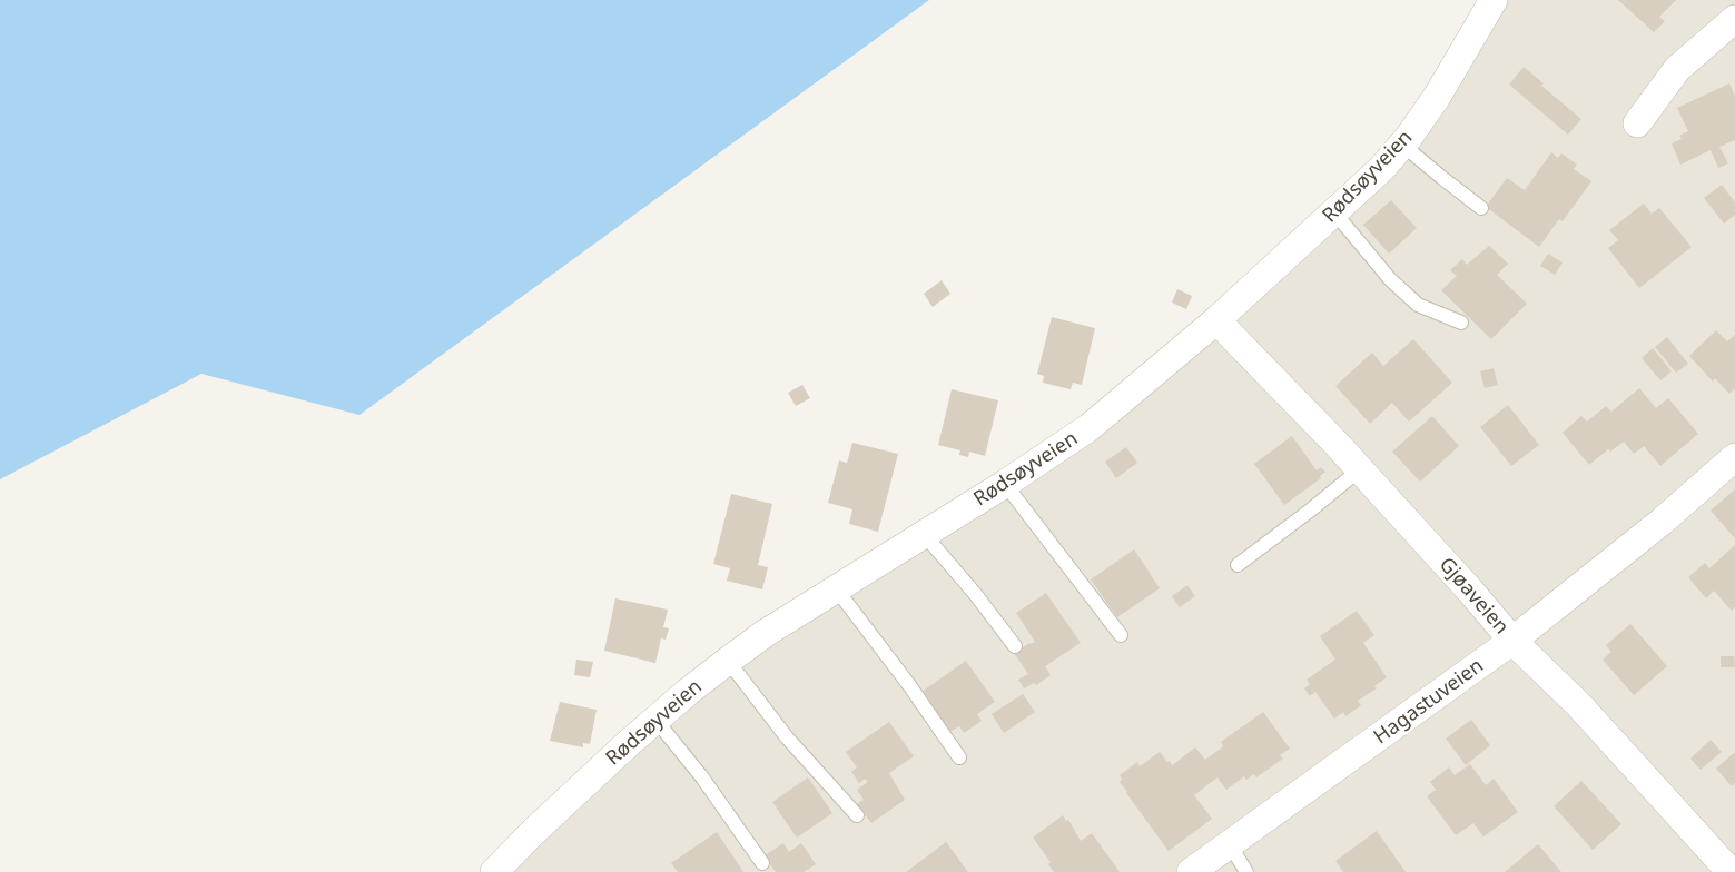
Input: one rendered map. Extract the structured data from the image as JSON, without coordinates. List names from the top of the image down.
{
  "streets": {
    "street": ["Rødsøyveien", "Gjøaveien", "Hagastuveien"]
  },
  "crossings": [
    ["Rødsøyveien", "Gjøaveien"],
    ["Gjøaveien", "Hagastuveien"]
  ]
}
